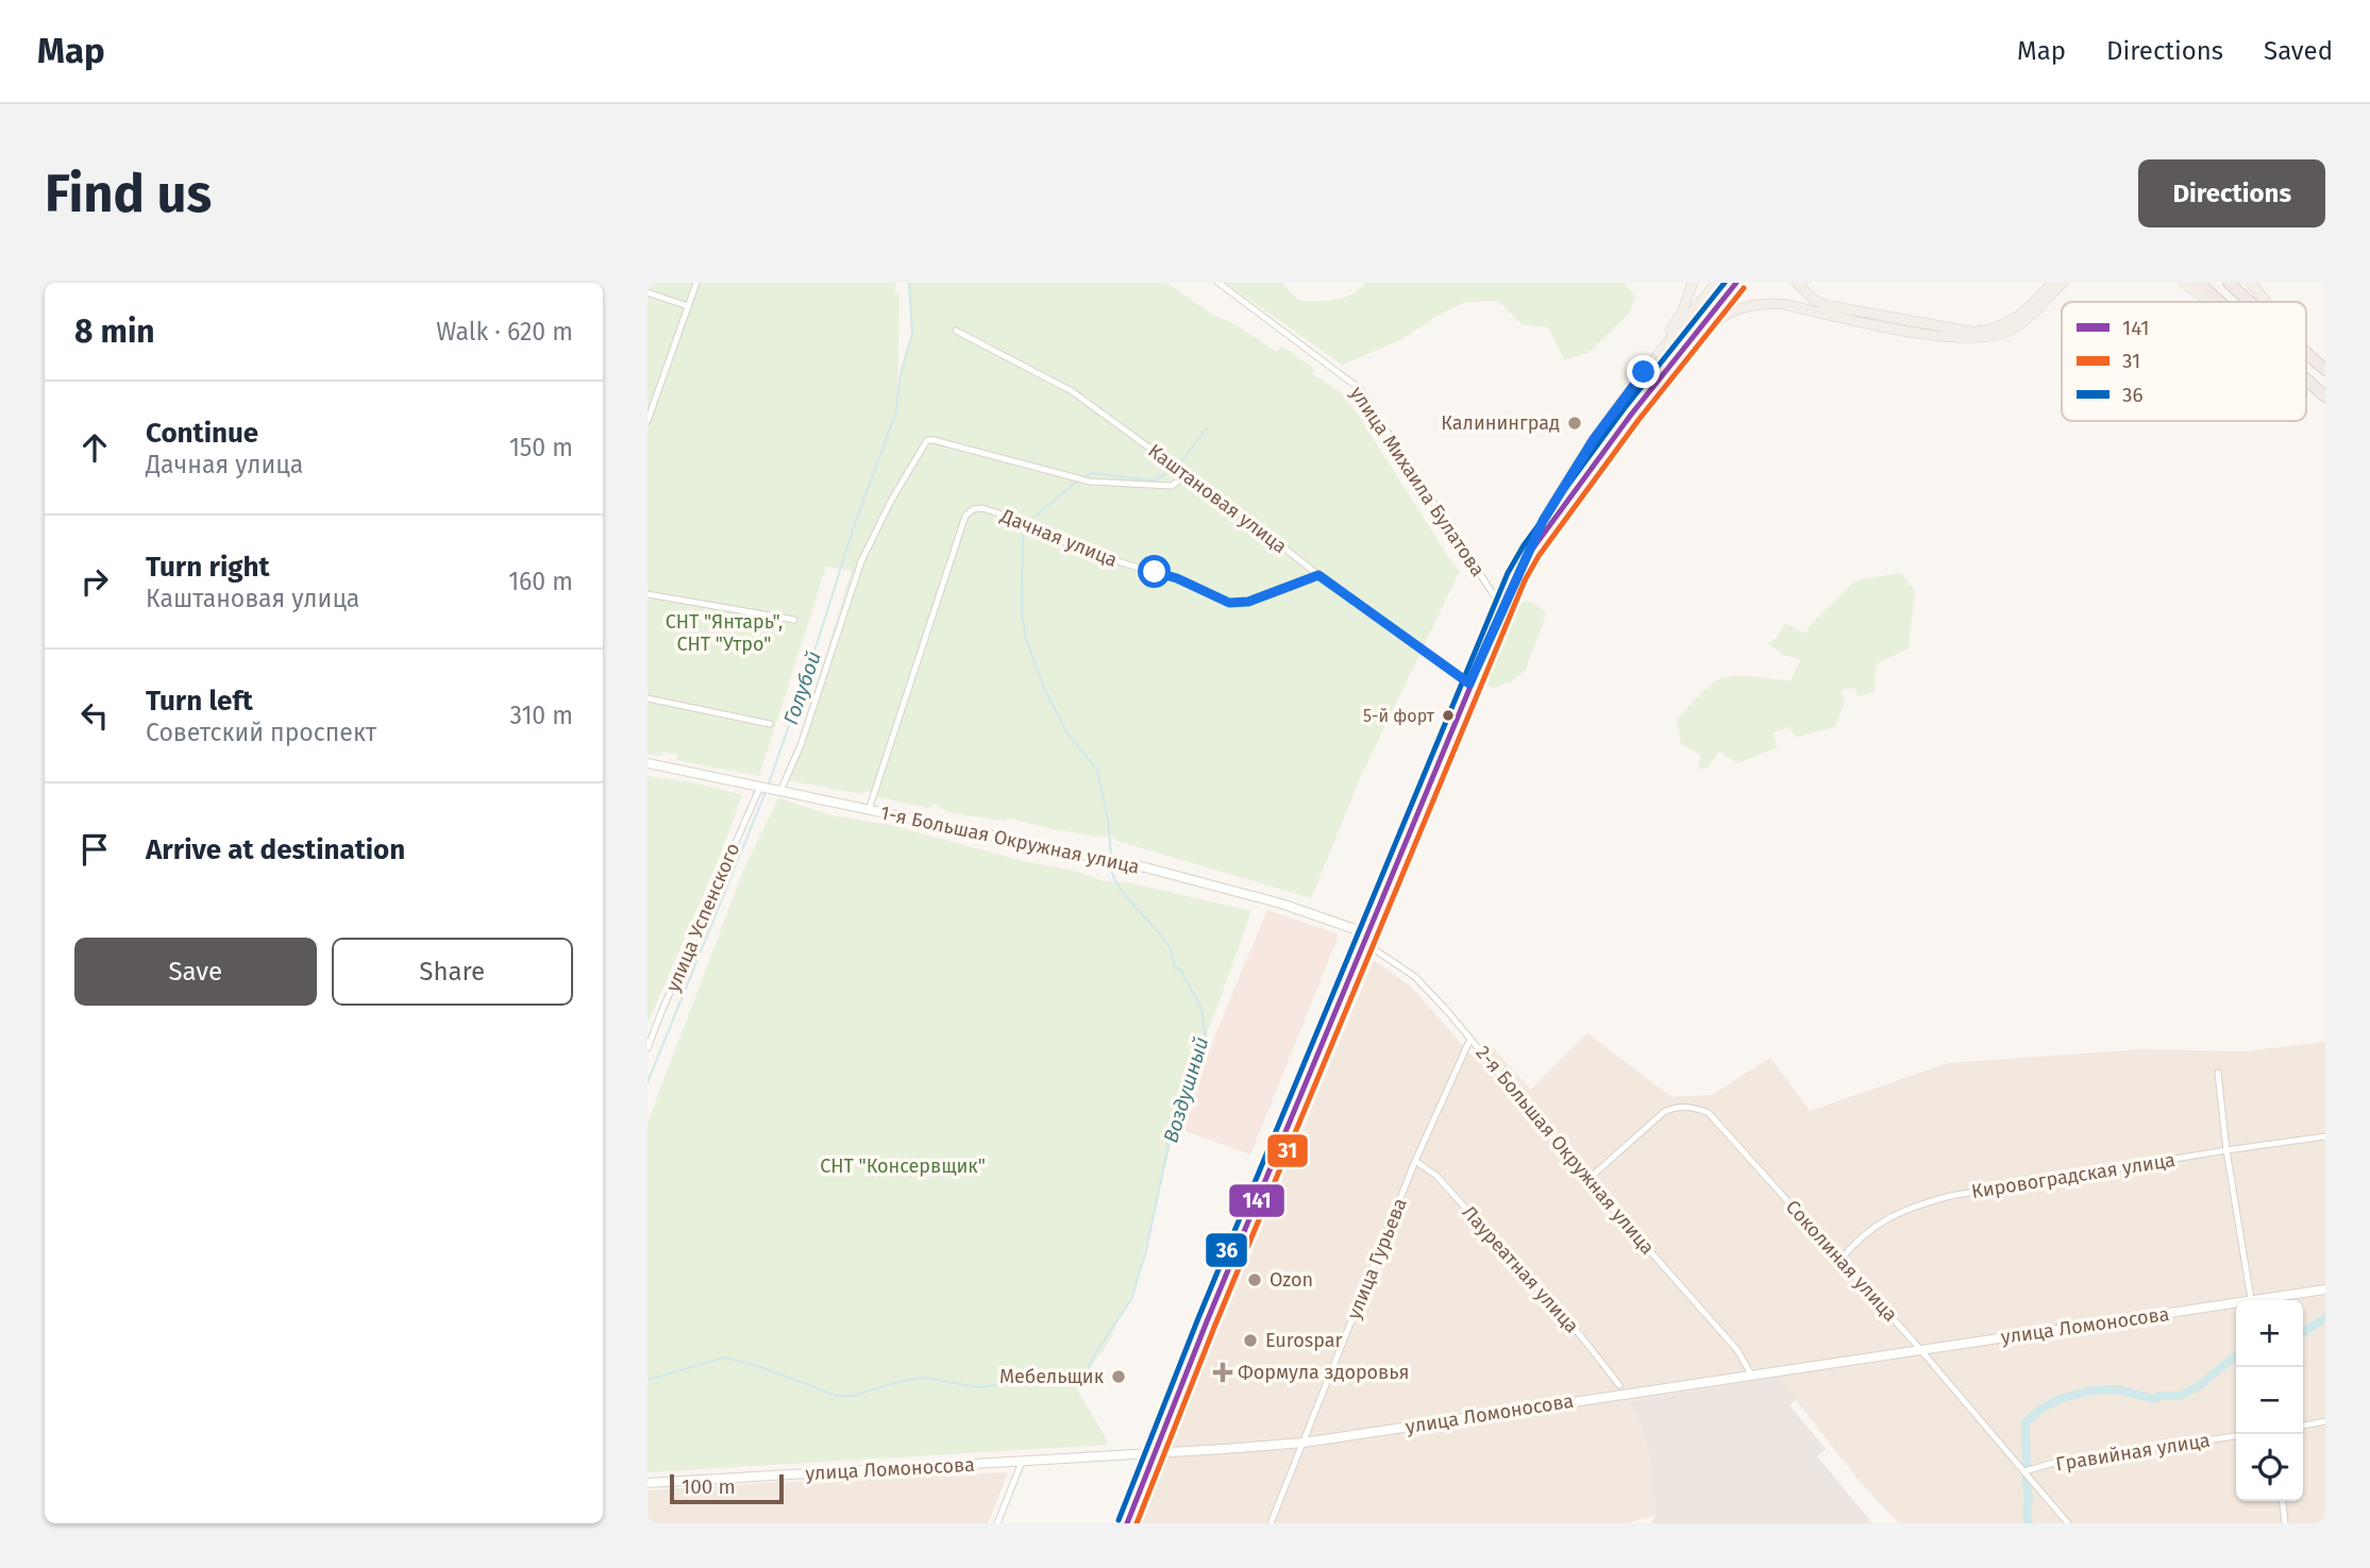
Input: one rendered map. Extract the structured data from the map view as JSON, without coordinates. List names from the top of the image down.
{
  "streets": {
    "street": [
      "улица Михаила Булатова",
      "Каштановая улица",
      "Дачная улица",
      "1-я Большая Окружная улица",
      "улица Успенского",
      "2-я Большая Окружная улица",
      "Кировоградская улица",
      "улица Гурьева",
      "Соколиная улица",
      "Лауреатная улица",
      "улица Ломоносова",
      "Гравийная улица"
    ]
  },
  "crossings": [
    ["Каштановая улица", "Дачная улица"],
    ["Дачная улица", "1-я Большая Окружная улица"],
    ["1-я Большая Окружная улица", "улица Успенского"],
    ["2-я Большая Окружная улица", "улица Гурьева"],
    ["2-я Большая Окружная улица", "Соколиная улица"],
    ["2-я Большая Окружная улица", "улица Ломоносова"],
    ["Кировоградская улица", "Соколиная улица"],
    ["улица Гурьева", "Лауреатная улица"],
    ["улица Гурьева", "улица Ломоносова"],
    ["Соколиная улица", "улица Ломоносова"],
    ["Соколиная улица", "Гравийная улица"]
  ],
  "water": ["Голубой", "Воздушный"],
  "parks": ["СНТ \"Янтарь\", СНТ \"Утро\"", "СНТ \"Консервщик\""],
  "places": {
    "other": [
      "Калининград",
      "5-й форт",
      "Ozon",
      "Eurospar",
      "Мебельщик"
    ],
    "health": ["Формула здоровья"]
  },
  "lines": ["transit line 141", "transit line 36", "transit line 31"],
  "legend": ["141", "31", "36"],
  "scale_bar": "100 m",
  "page": {
    "header": "Map",
    "nav": ["Map", "Directions", "Saved"],
    "buttons": [
      "Directions",
      ["Save", "Share"]
    ],
    "title": "Find us",
    "heading": ["8 min", "Walk · 620 m"],
    "list": [
      ["Continue", "Дачная улица", "150 m"],
      ["Turn right", "Каштановая улица", "160 m"],
      ["Turn left", "Советский проспект", "310 m"],
      "Arrive at destination"
    ],
    "map_buttons": ["+", "−"],
    "scale": "100 m"
  }
}
